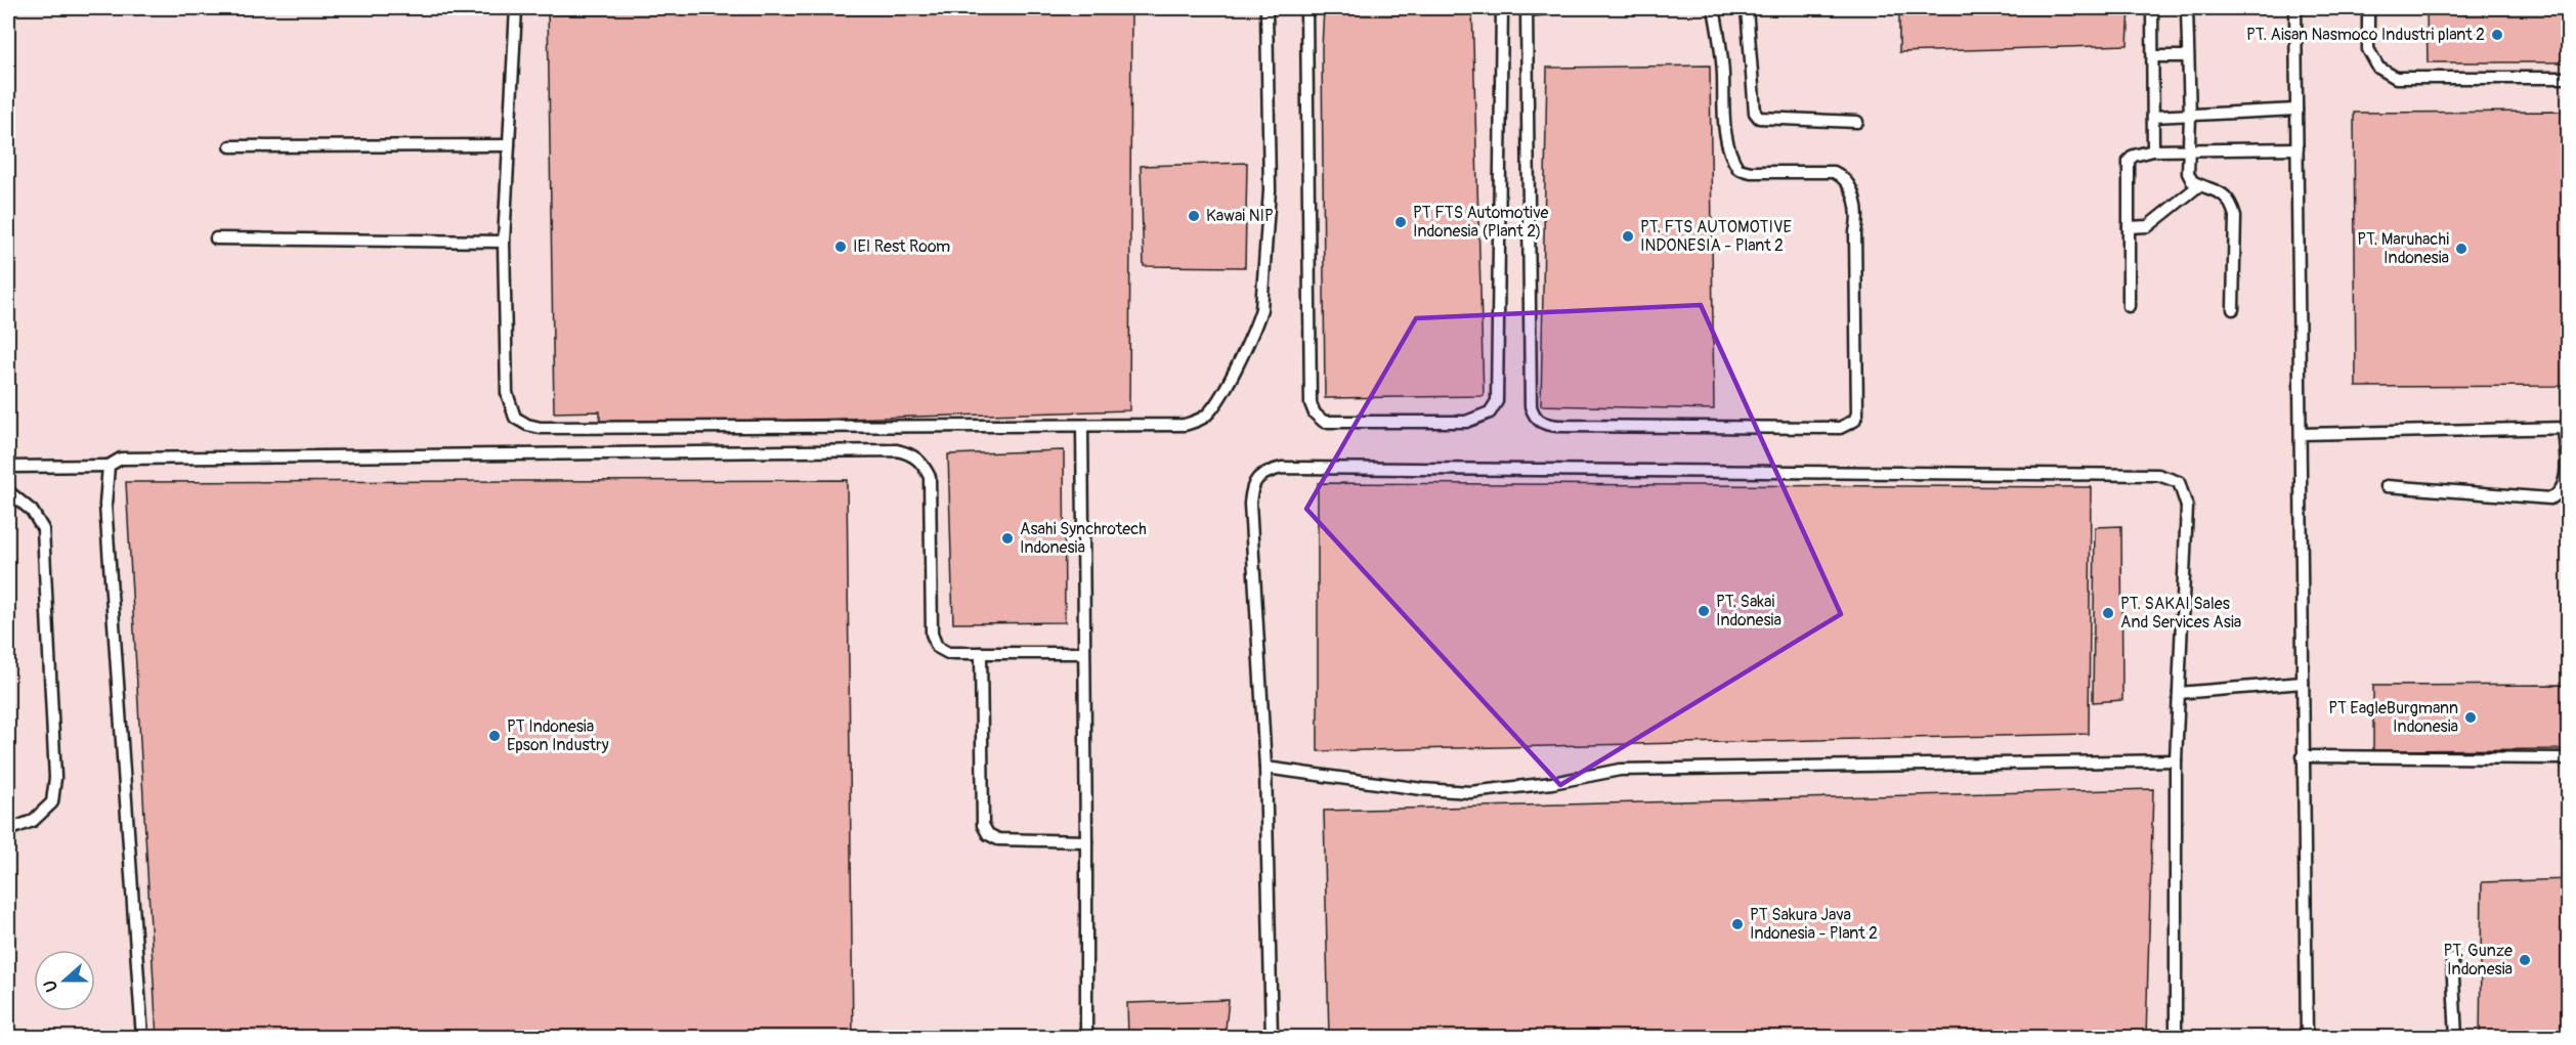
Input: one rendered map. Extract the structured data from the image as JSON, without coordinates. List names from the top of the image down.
{
  "places": [
    "PT. Aisan Nasmoco Industri plant 2",
    "Kawai NIP",
    "PT FTS Automotive Indonesia (Plant 2)",
    "PT. FTS AUTOMOTIVE INDONESIA - Plant 2",
    "IEI Rest Room",
    "PT. Maruhachi Indonesia",
    "Asahi Synchrotech Indonesia",
    "PT. Sakai Indonesia",
    "PT. SAKAI Sales And Services Asia",
    "PT EagleBurgmann Indonesia",
    "PT Indonesia Epson Industry",
    "PT Sakura Java Indonesia - Plant 2",
    "PT. Gunze Indonesia"
  ],
  "north": "left"
}
